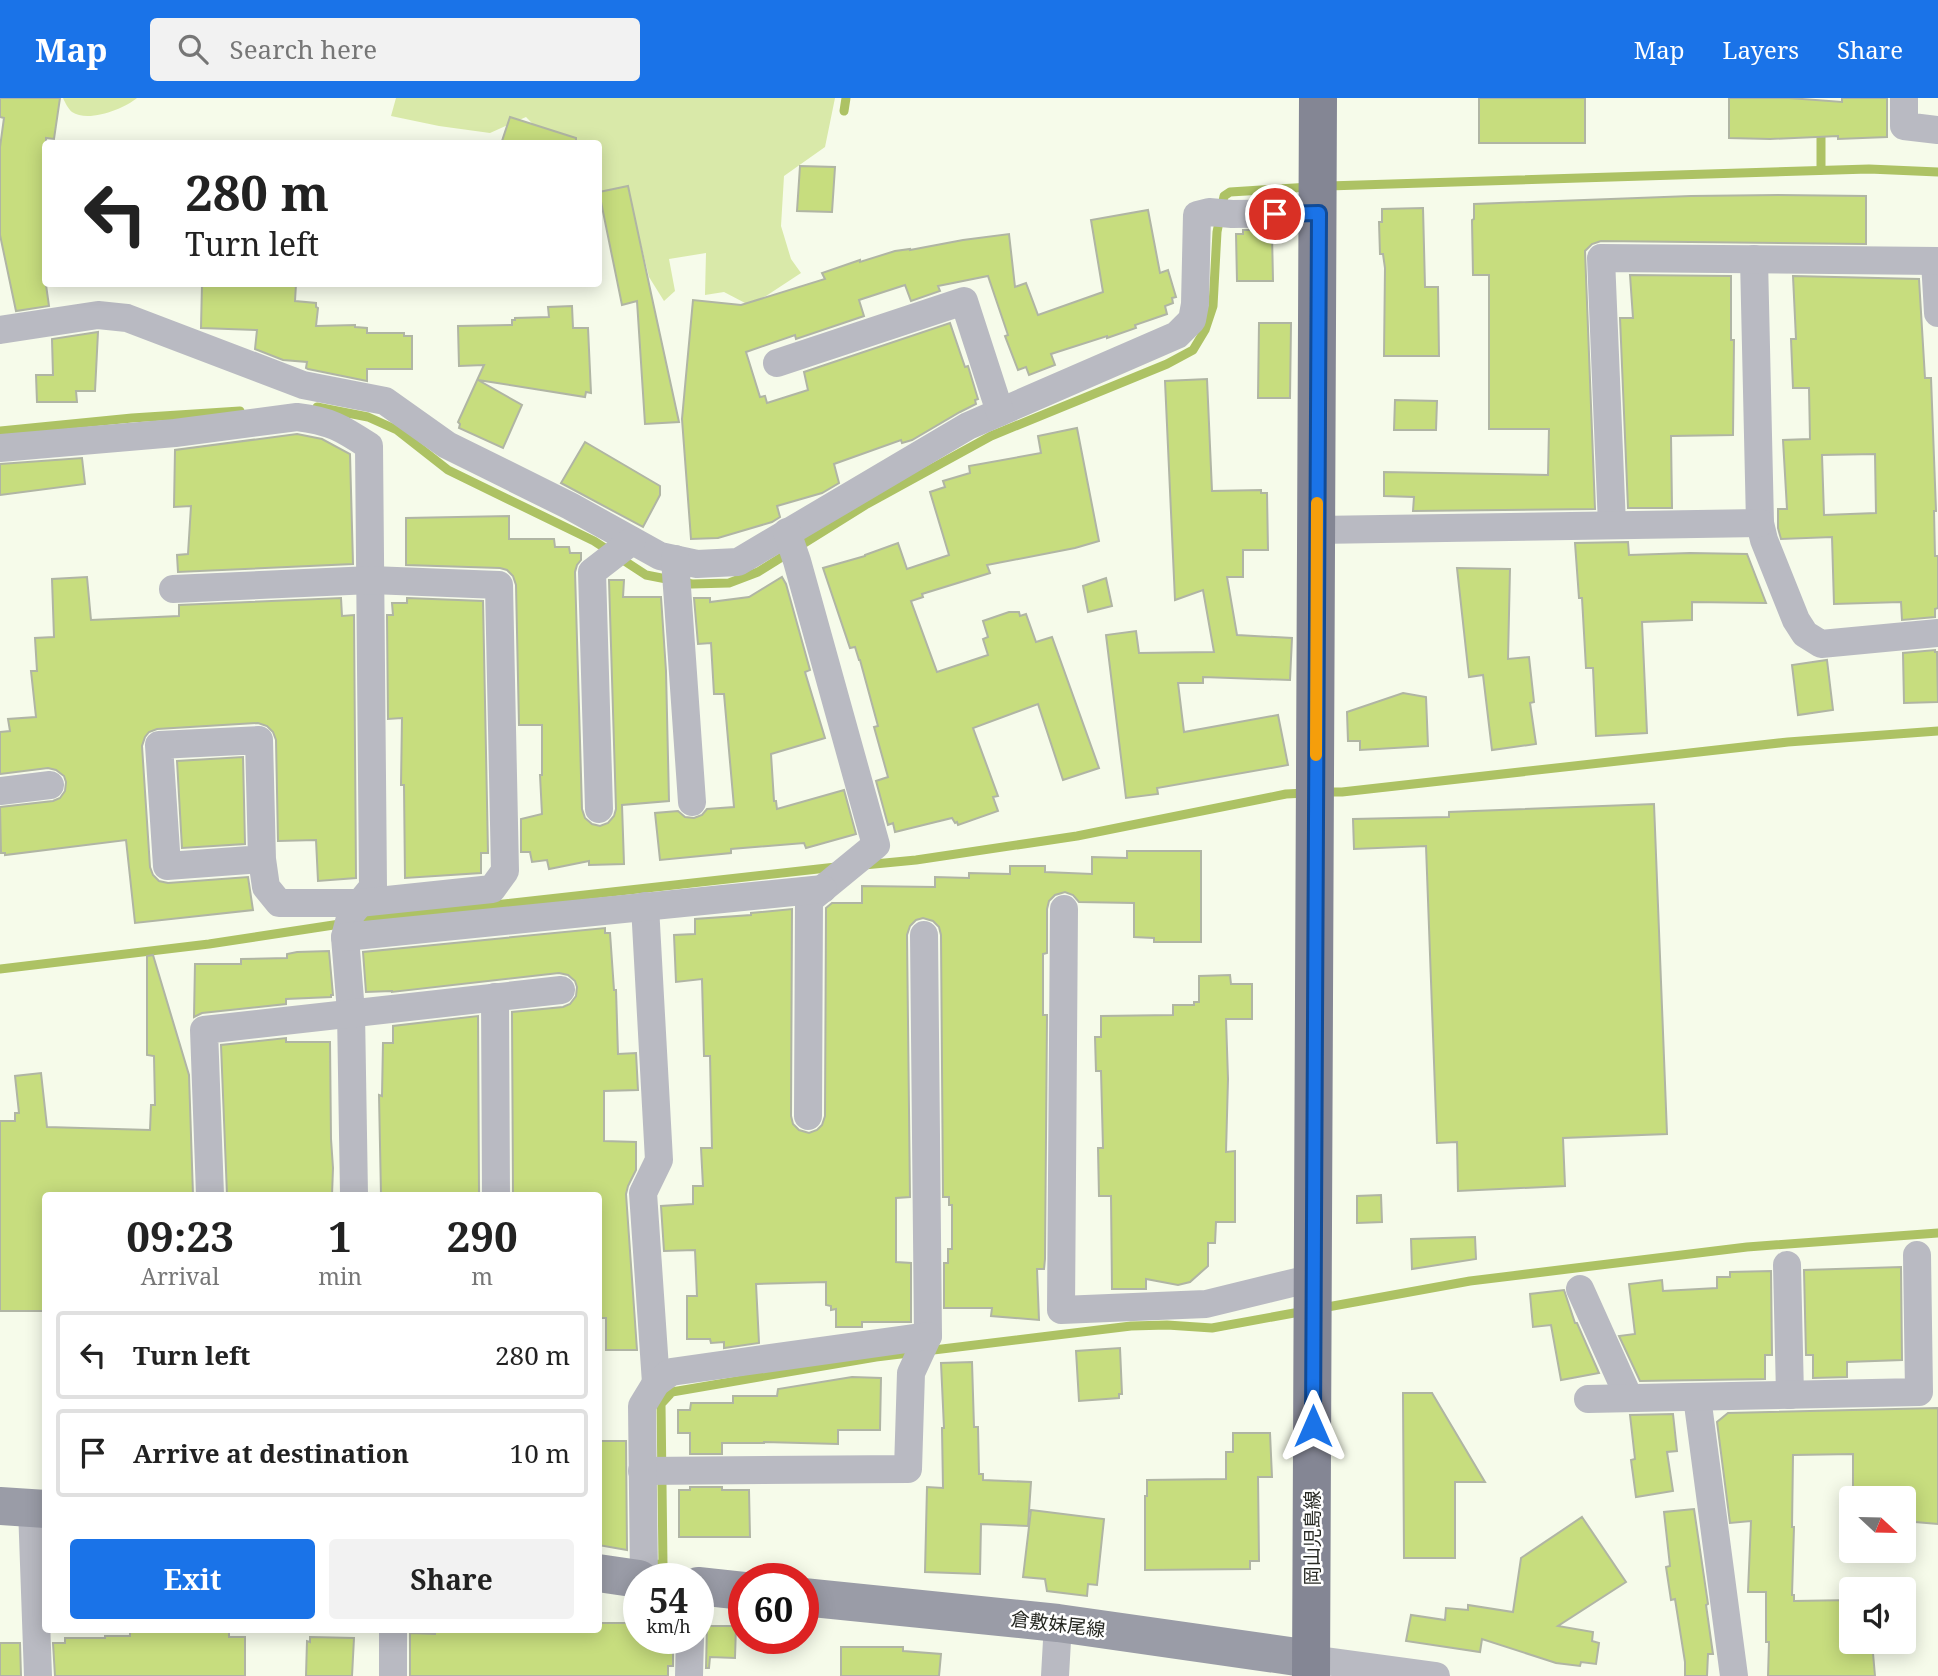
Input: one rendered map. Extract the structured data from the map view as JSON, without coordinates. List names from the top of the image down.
{
  "streets": {
    "main road": ["岡山児島線", "倉敷妹尾線"]
  },
  "crossings": [
    ["岡山児島線", "倉敷妹尾線"]
  ],
  "north": "right",
  "page": {
    "header": "Map",
    "search": "Search here",
    "nav": ["Map", "Layers", "Share"],
    "turn": ["280 m", "Turn left"],
    "eta": [
      "09:23",
      "Arrival",
      "1",
      "min",
      "290",
      "m"
    ],
    "list": [
      {
        "name": "Turn left",
        "value": "280 m"
      },
      {
        "name": "Arrive at destination",
        "value": "10 m"
      }
    ],
    "buttons": ["Exit", "Share"],
    "speed": "54 km/h",
    "limit": "60"
  }
}
